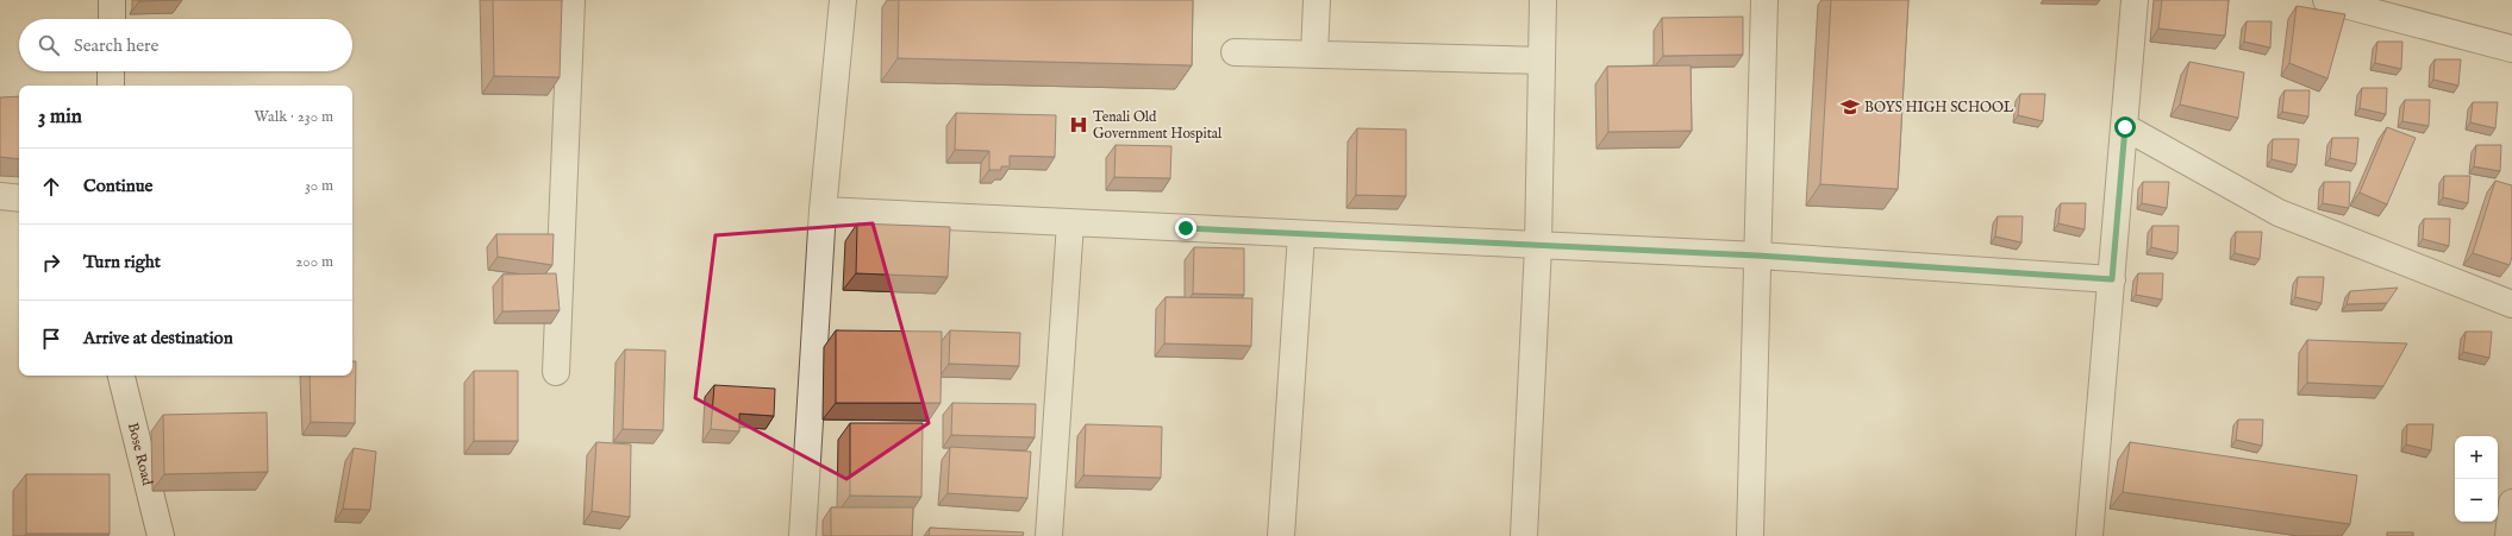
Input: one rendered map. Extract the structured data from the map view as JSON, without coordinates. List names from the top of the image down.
{
  "streets": {
    "street": ["Bose Road"]
  },
  "places": {
    "school or university": ["BOYS HIGH SCHOOL"],
    "hospital": ["Tenali Old Government Hospital"]
  },
  "page": {
    "search": "Search here",
    "heading": ["3 min", "Walk · 230 m"],
    "list": [
      ["Continue", "30 m"],
      ["Turn right", "200 m"],
      "Arrive at destination"
    ],
    "map_buttons": ["+", "−"]
  }
}
